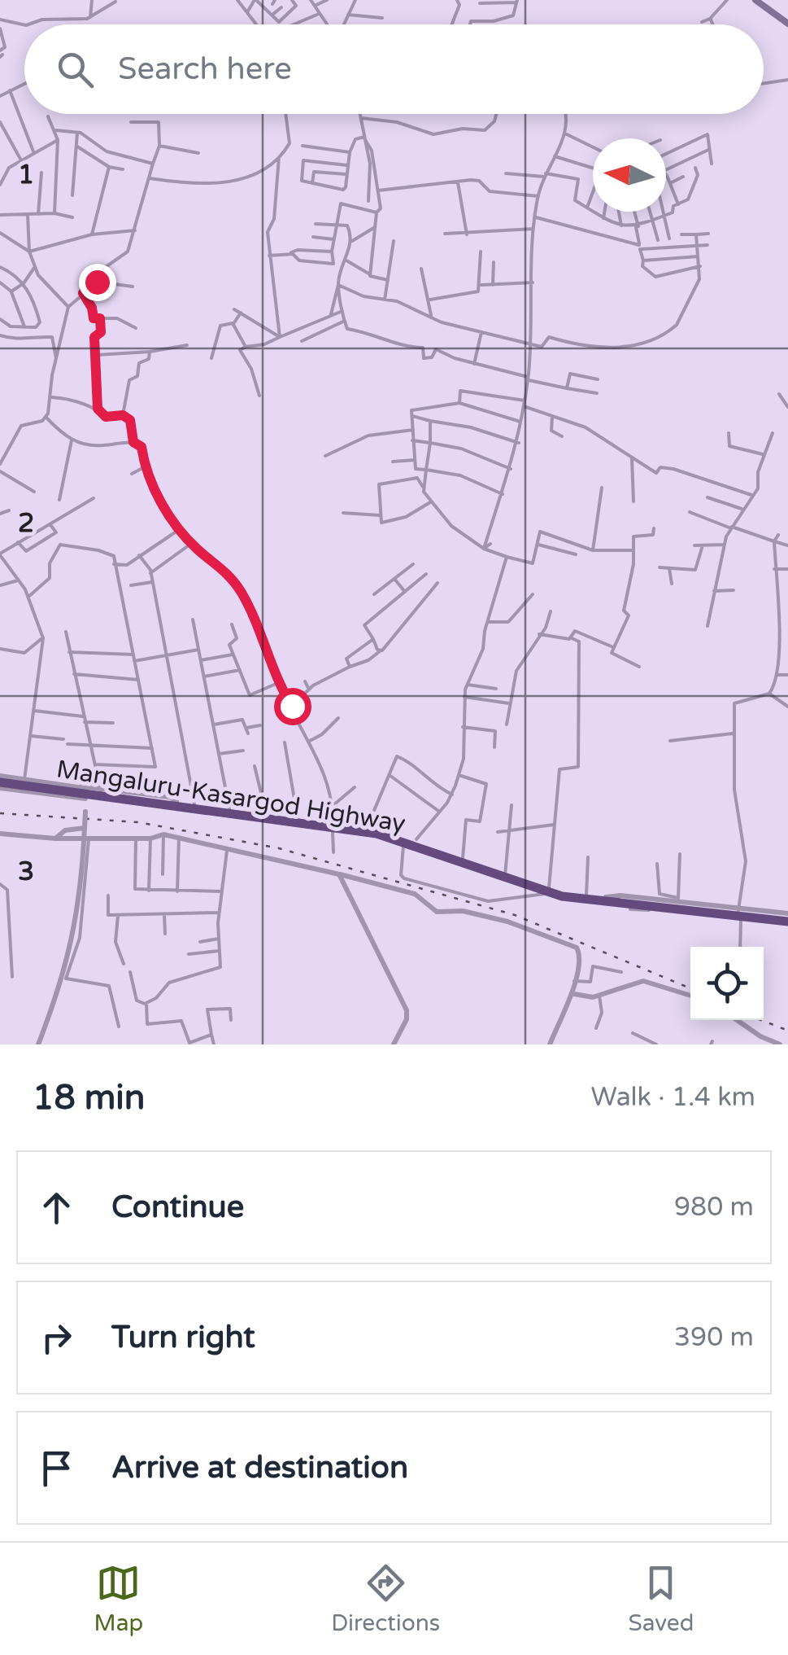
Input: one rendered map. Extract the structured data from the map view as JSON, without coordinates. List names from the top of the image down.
{
  "streets": {
    "highway": ["Mangaluru-Kasargod Highway"]
  },
  "north": "left",
  "page": {
    "search": "Search here",
    "heading": ["18 min", "Walk · 1.4 km"],
    "list": [
      ["Continue", "980 m"],
      ["Turn right", "390 m"],
      "Arrive at destination"
    ],
    "nav": ["Map", "Directions", "Saved"]
  },
  "grid": {
    "rows": ["1", "2", "3"]
  }
}
